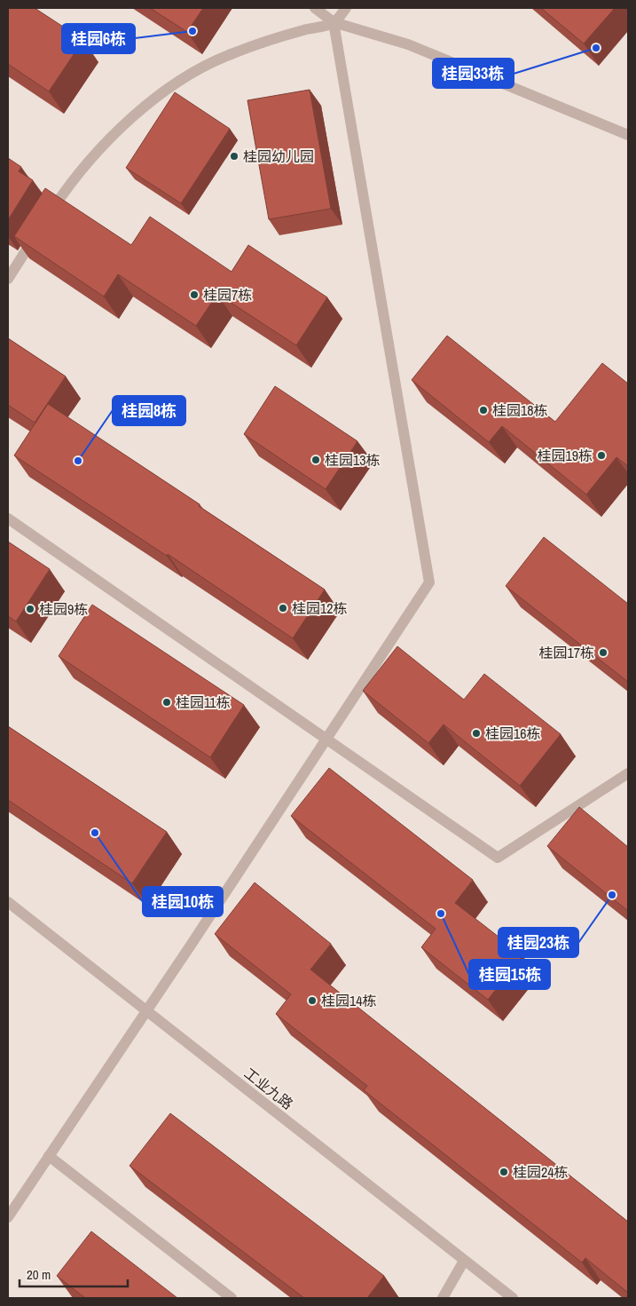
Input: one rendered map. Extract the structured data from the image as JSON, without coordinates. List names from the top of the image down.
{
  "streets": {
    "street": ["工业九路"]
  },
  "places": [
    "桂园6栋",
    "桂园33栋",
    "桂园幼儿园",
    "桂园7栋",
    "桂园18栋",
    "桂园19栋",
    "桂园13栋",
    "桂园8栋",
    "桂园12栋",
    "桂园9栋",
    "桂园17栋",
    "桂园11栋",
    "桂园16栋",
    "桂园10栋",
    "桂园23栋",
    "桂园15栋",
    "桂园14栋",
    "桂园24栋"
  ],
  "scale_bar": "20 m"
}
